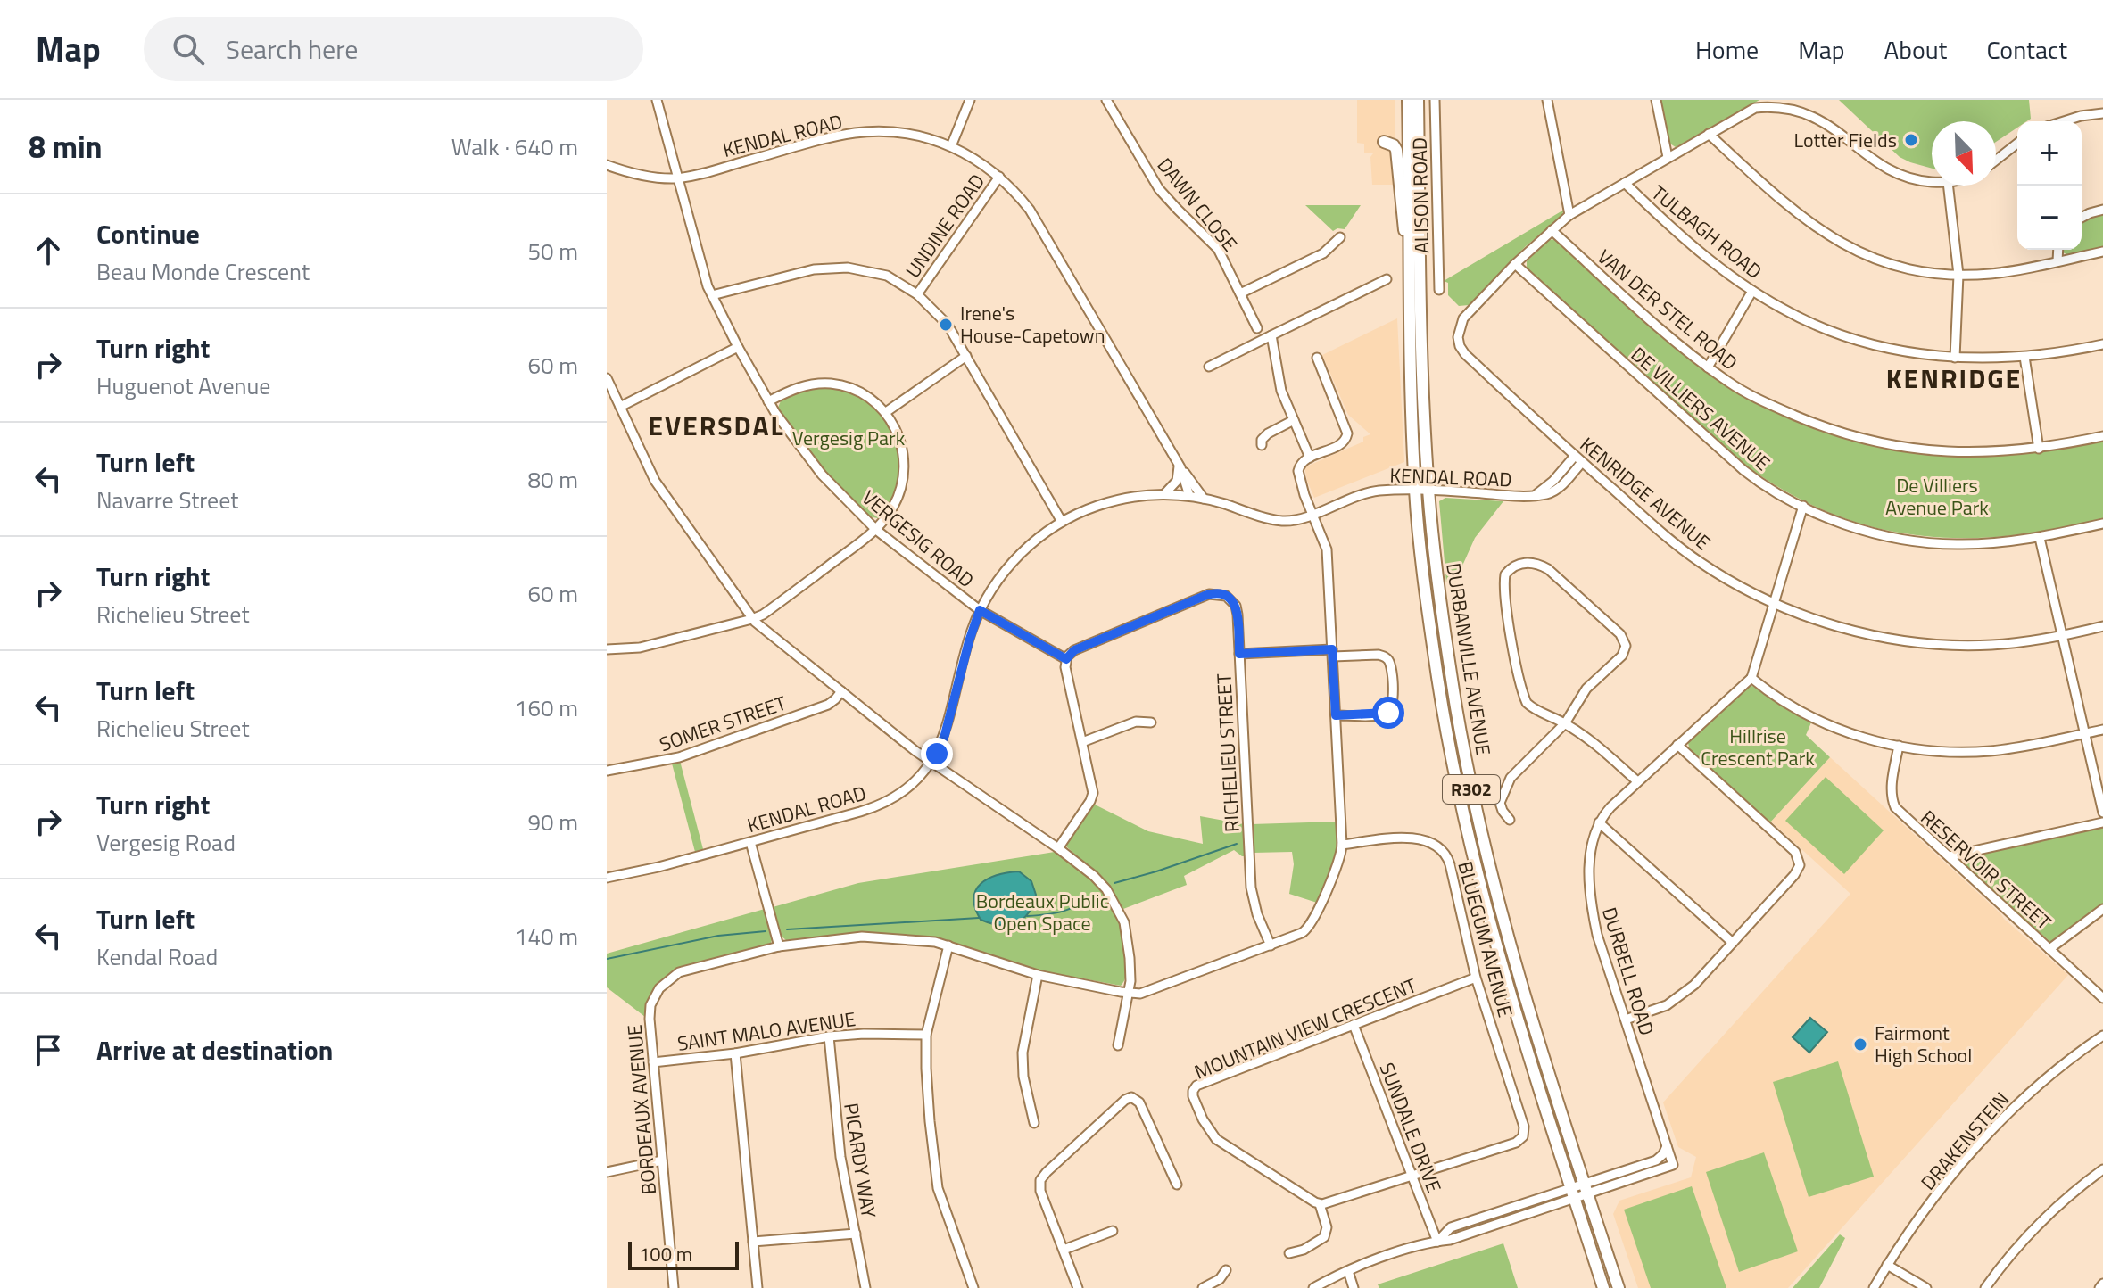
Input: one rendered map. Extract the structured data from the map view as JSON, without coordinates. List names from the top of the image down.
{
  "streets": {
    "main road": ["DURBANVILLE AVENUE", "R302"],
    "street": [
      "KENDAL ROAD",
      "ALISON ROAD",
      "DAWN CLOSE",
      "UNDINE ROAD",
      "TULBAGH ROAD",
      "VAN DER STEL ROAD",
      "DE VILLIERS AVENUE",
      "KENRIDGE AVENUE",
      "VERGESIG ROAD",
      "SOMER STREET",
      "RICHELIEU STREET",
      "RESERVOIR STREET",
      "BLUEGUM AVENUE",
      "DURBELL ROAD",
      "MOUNTAIN VIEW CRESCENT",
      "SAINT MALO AVENUE",
      "BORDEAUX AVENUE",
      "SUNDALE DRIVE",
      "DRAKENSTEIN",
      "PICARDY WAY"
    ]
  },
  "crossings": [
    ["KENDAL ROAD", "UNDINE ROAD"],
    ["KENDAL ROAD", "KENRIDGE AVENUE"],
    ["KENDAL ROAD", "VERGESIG ROAD"],
    ["KENDAL ROAD", "DURBANVILLE AVENUE"],
    ["DE VILLIERS AVENUE", "KENRIDGE AVENUE"],
    ["VERGESIG ROAD", "RICHELIEU STREET"],
    ["DURBANVILLE AVENUE", "DURBELL ROAD"],
    ["BLUEGUM AVENUE", "MOUNTAIN VIEW CRESCENT"],
    ["BLUEGUM AVENUE", "SUNDALE DRIVE"],
    ["MOUNTAIN VIEW CRESCENT", "SUNDALE DRIVE"],
    ["SAINT MALO AVENUE", "BORDEAUX AVENUE"],
    ["SAINT MALO AVENUE", "PICARDY WAY"]
  ],
  "districts": ["KENRIDGE", "EVERSDAL"],
  "parks": [
    "Vergesig Park",
    "De Villiers Avenue Park",
    "Hillrise Crescent Park",
    "Bordeaux Public Open Space"
  ],
  "places": ["Lotter Fields", "Irene's House-Capetown", "Fairmont High School"],
  "scale_bar": "100 m",
  "north": "bottom right",
  "page": {
    "header": "Map",
    "search": "Search here",
    "nav": [
      "Home",
      "Map",
      "About",
      "Contact"
    ],
    "heading": ["8 min", "Walk · 640 m"],
    "map_buttons": ["+", "−"],
    "list": [
      ["Continue", "Beau Monde Crescent", "50 m"],
      ["Turn right", "Huguenot Avenue", "60 m"],
      ["Turn left", "Navarre Street", "80 m"],
      ["Turn right", "Richelieu Street", "60 m"],
      ["Turn left", "Richelieu Street", "160 m"],
      ["Turn right", "Vergesig Road", "90 m"],
      ["Turn left", "Kendal Road", "140 m"],
      "Arrive at destination"
    ],
    "scale": "100 m"
  }
}
